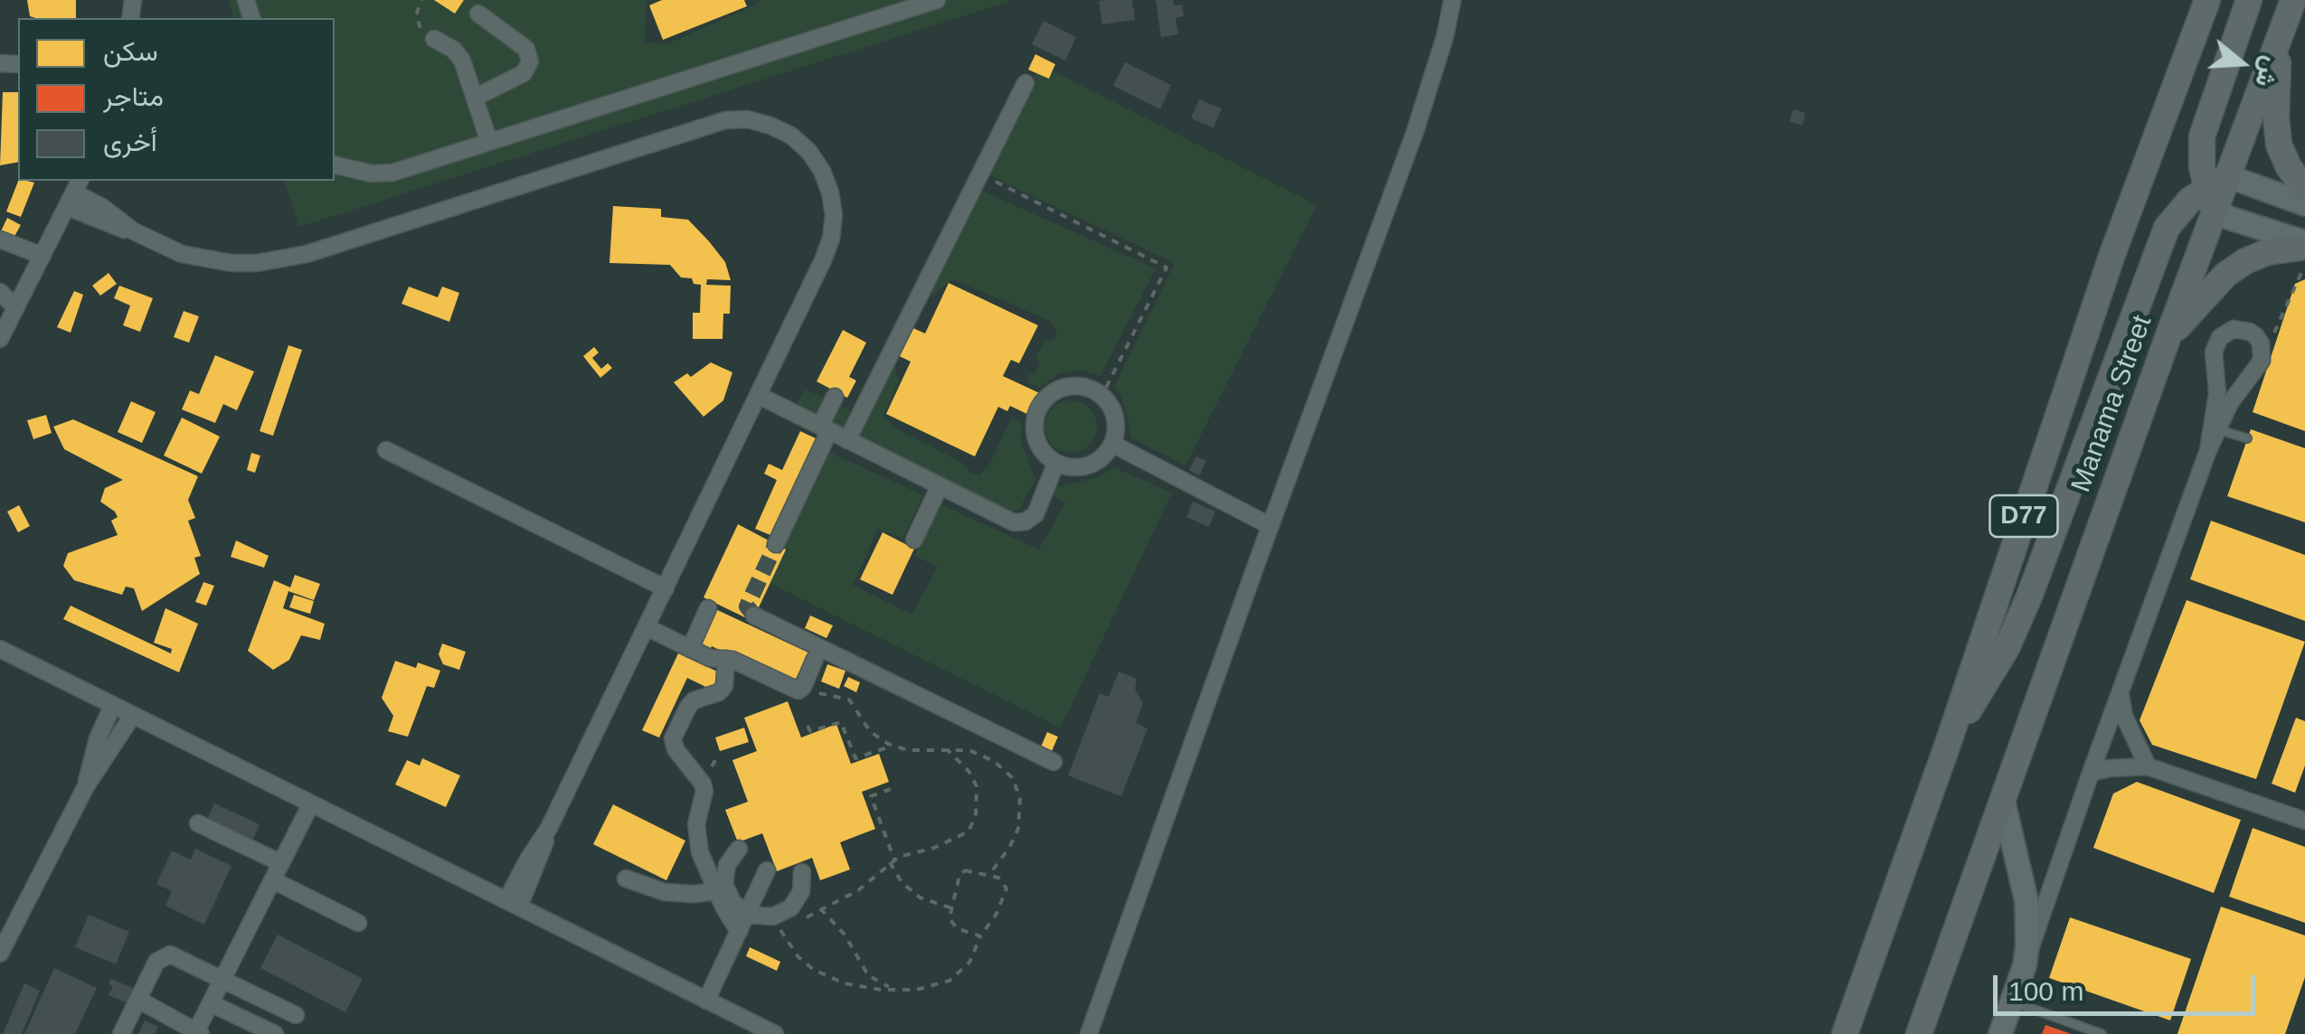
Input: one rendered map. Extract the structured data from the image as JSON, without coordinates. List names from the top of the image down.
{
  "streets": {
    "main road": ["Manama Street", "D77"]
  },
  "legend": ["سكن", "متاجر", "أخرى"],
  "scale_bar": "100 m",
  "north": "right"
}
